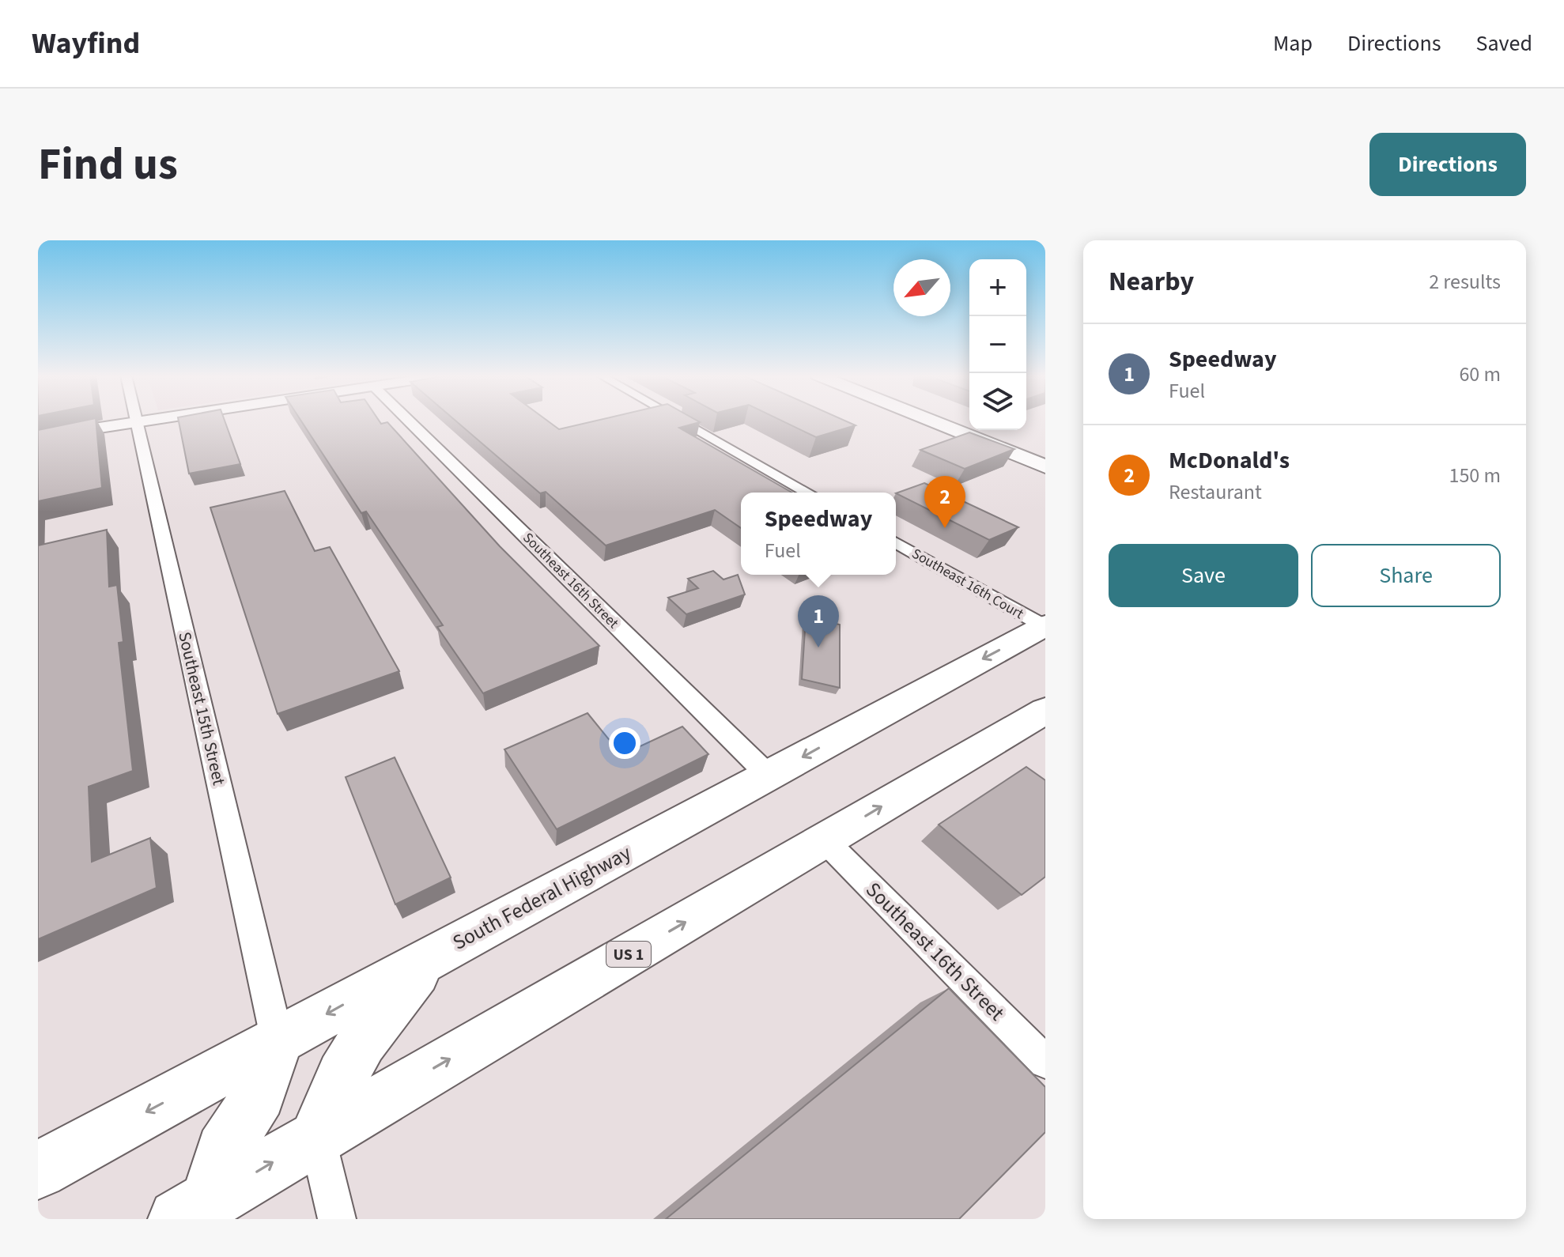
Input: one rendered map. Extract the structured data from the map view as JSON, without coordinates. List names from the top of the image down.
{
  "streets": {
    "main road": ["South Federal Highway", "US 1"],
    "street": ["Southeast 16th Street", "Southeast 16th Court", "Southeast 15th Street"]
  },
  "crossings": [
    ["Southeast 16th Street", "South Federal Highway"],
    ["Southeast 16th Street", "US 1"],
    ["Southeast 16th Court", "South Federal Highway"],
    ["Southeast 15th Street", "South Federal Highway"]
  ],
  "north": "bottom left",
  "page": {
    "header": "Wayfind",
    "nav": ["Map", "Directions", "Saved"],
    "buttons": [
      "Directions",
      ["Save", "Share"]
    ],
    "title": "Find us",
    "heading": ["Nearby", "2 results"],
    "map_buttons": ["+", "−"],
    "list": [
      {
        "mark": "1",
        "name": "Speedway",
        "note": "Fuel",
        "value": "60 m"
      },
      {
        "mark": "2",
        "name": "McDonald's",
        "note": "Restaurant",
        "value": "150 m"
      }
    ],
    "pins": ["2", "1"],
    "popup": ["Speedway", "Fuel"]
  }
}
